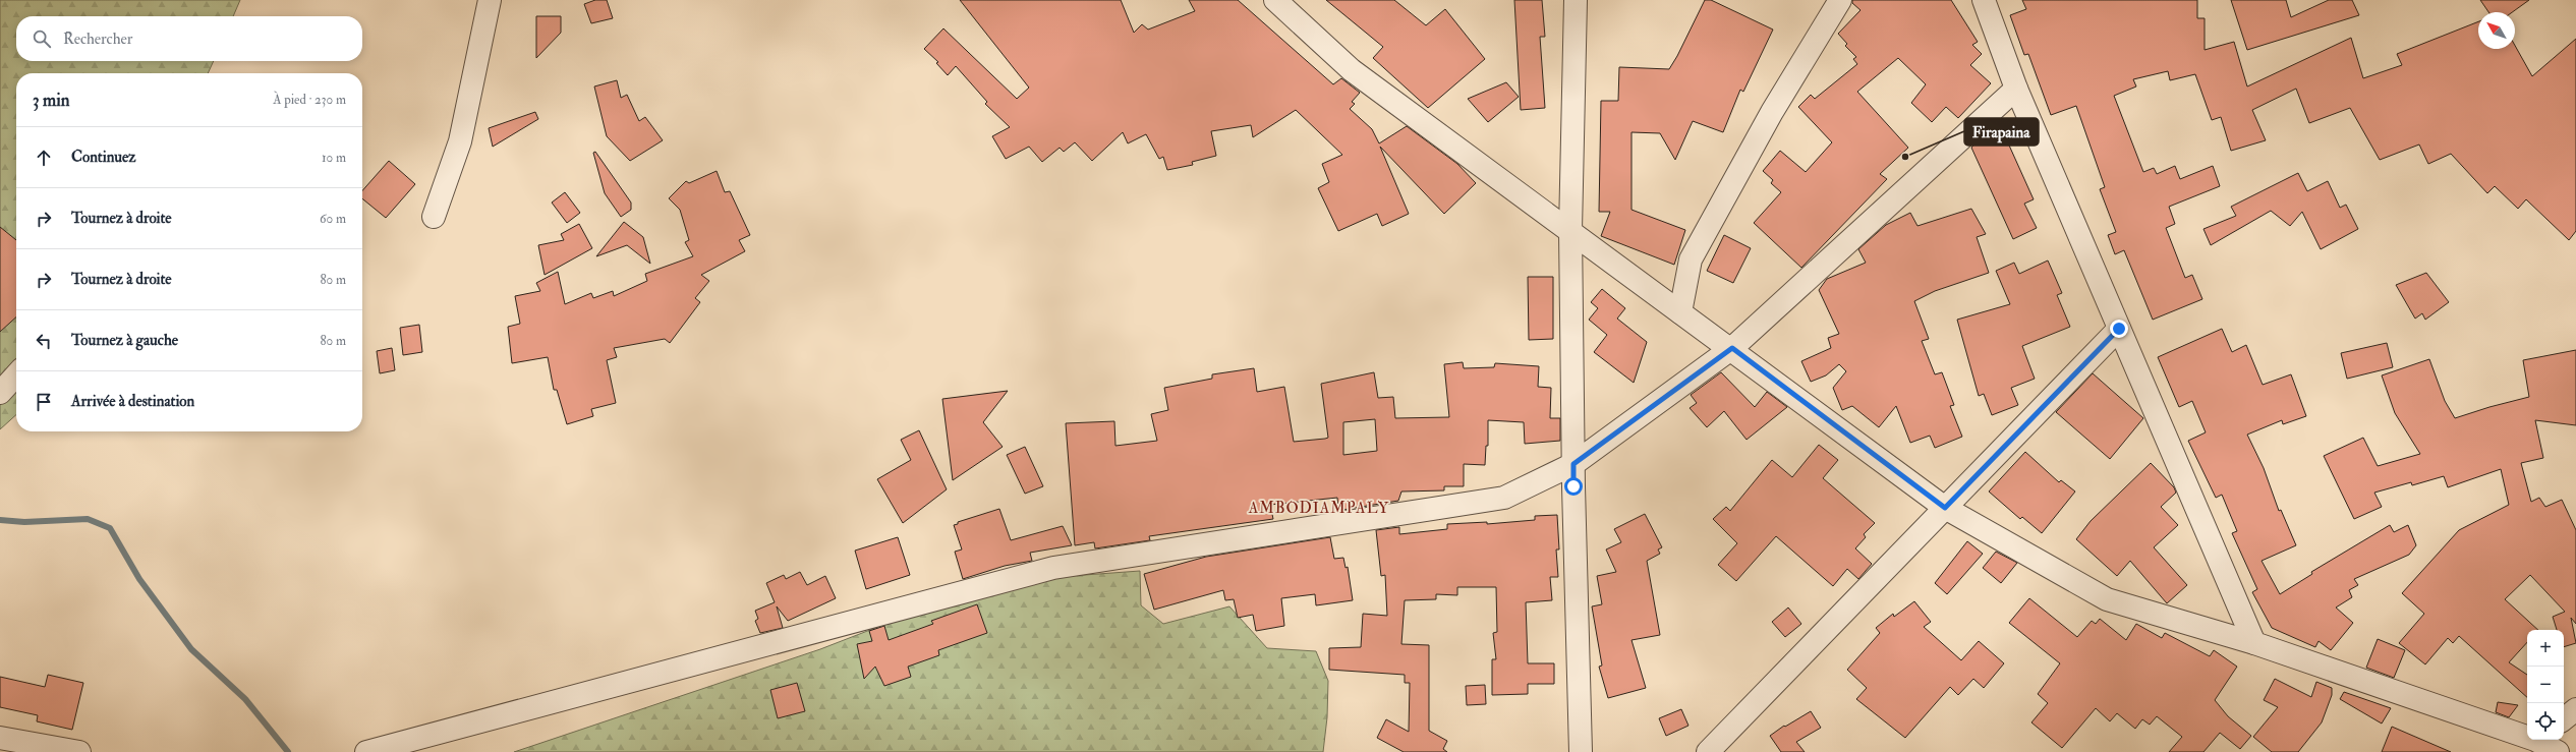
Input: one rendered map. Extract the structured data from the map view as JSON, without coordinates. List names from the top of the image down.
{
  "districts": ["AMBODIAMPALY"],
  "places": ["Firapaina"],
  "north": "top left",
  "page": {
    "search": "Rechercher",
    "heading": ["3 min", "À pied · 230 m"],
    "list": [
      ["Continuez", "10 m"],
      ["Tournez à droite", "60 m"],
      ["Tournez à droite", "80 m"],
      ["Tournez à gauche", "80 m"],
      "Arrivée à destination"
    ],
    "map_buttons": ["+", "−"]
  }
}
